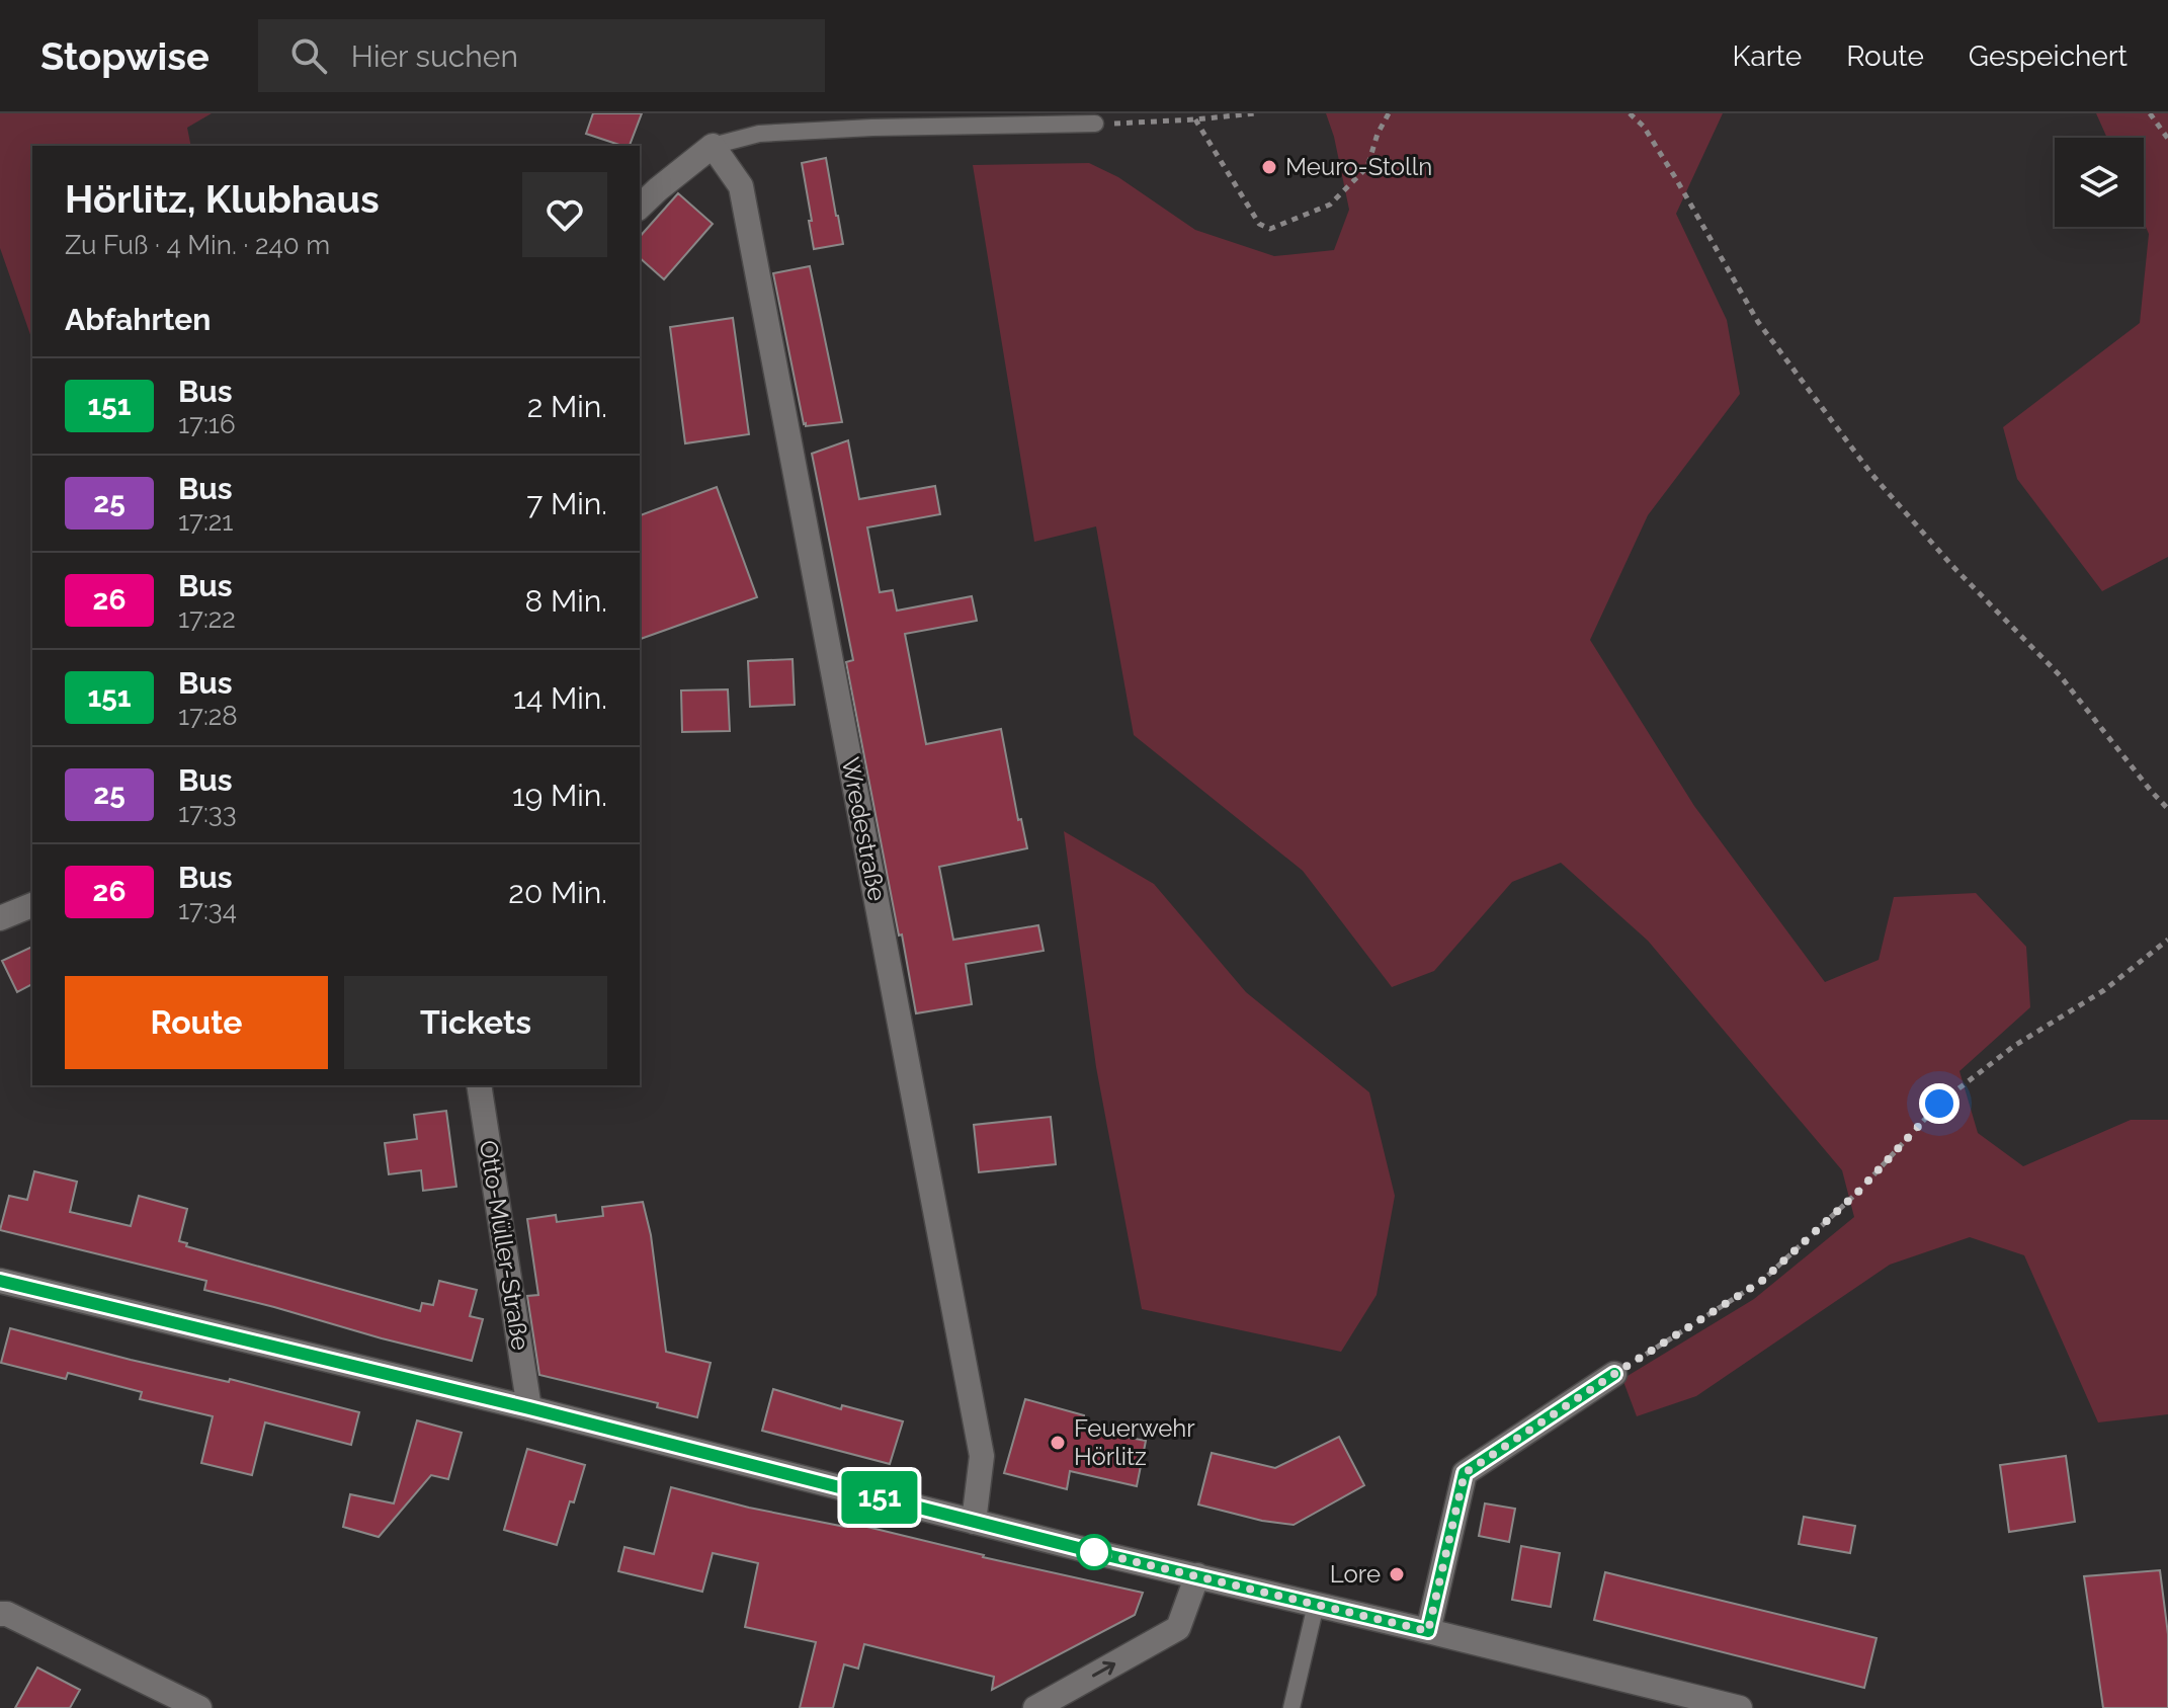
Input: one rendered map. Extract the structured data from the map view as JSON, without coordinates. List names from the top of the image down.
{
  "streets": {
    "street": ["Wredestraße", "Otto-Müller-Straße"]
  },
  "places": ["Meuro-Stolln", "Feuerwehr Hörlitz", "Lore"],
  "lines": ["bus line 151"],
  "page": {
    "header": "Stopwise",
    "search": "Hier suchen",
    "nav": ["Karte", "Route", "Gespeichert"],
    "on_map": "151",
    "heading": [
      ["Hörlitz, Klubhaus", "Zu Fuß · 4 Min. · 240 m"],
      "Abfahrten"
    ],
    "list": [
      {
        "mark": "151",
        "name": "Bus",
        "note": "17:16",
        "value": "2 Min."
      },
      {
        "mark": "25",
        "name": "Bus",
        "note": "17:21",
        "value": "7 Min."
      },
      {
        "mark": "26",
        "name": "Bus",
        "note": "17:22",
        "value": "8 Min."
      },
      {
        "mark": "151",
        "name": "Bus",
        "note": "17:28",
        "value": "14 Min."
      },
      {
        "mark": "25",
        "name": "Bus",
        "note": "17:33",
        "value": "19 Min."
      },
      {
        "mark": "26",
        "name": "Bus",
        "note": "17:34",
        "value": "20 Min."
      }
    ],
    "buttons": ["Route", "Tickets"]
  }
}
